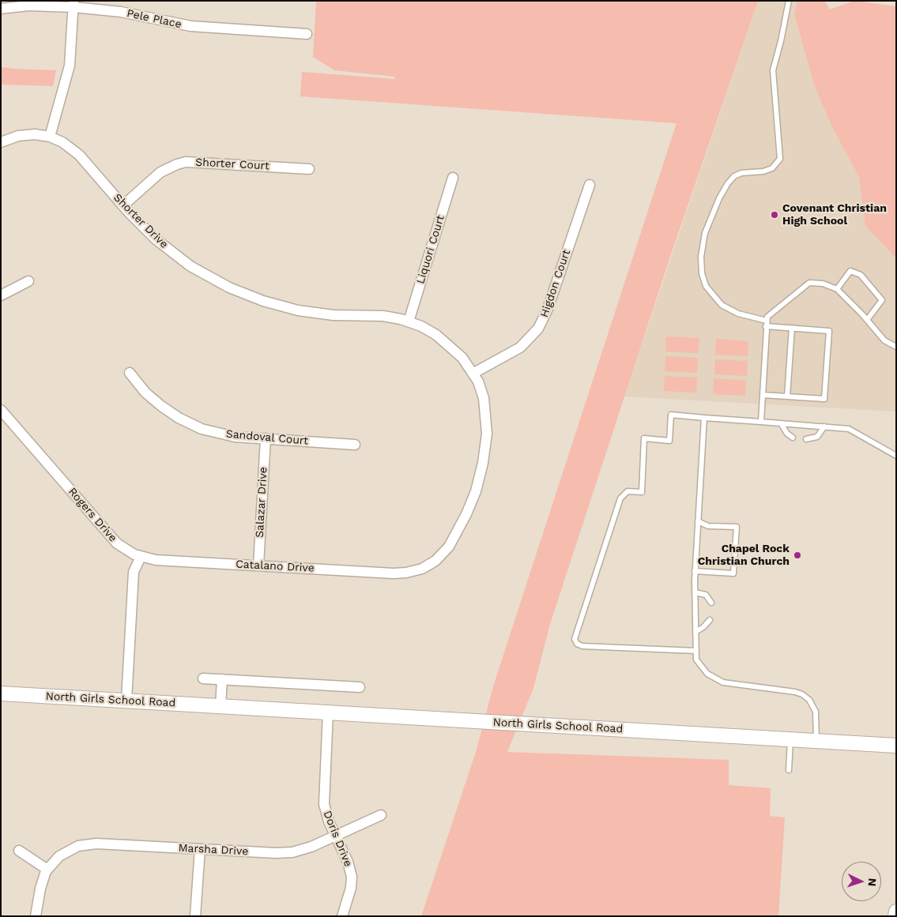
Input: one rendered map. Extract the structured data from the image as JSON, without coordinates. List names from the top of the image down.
{
  "streets": {
    "main road": ["North Girls School Road"],
    "street": [
      "Pele Place",
      "Shorter Court",
      "Shorter Drive",
      "Liquori Court",
      "Higdon Court",
      "Sandoval Court",
      "Salazar Drive",
      "Rogers Drive",
      "Catalano Drive",
      "Doris Drive",
      "Marsha Drive"
    ]
  },
  "crossings": [
    ["Shorter Court", "Shorter Drive"],
    ["Shorter Drive", "Liquori Court"],
    ["Shorter Drive", "Higdon Court"],
    ["Shorter Drive", "Catalano Drive"],
    ["Higdon Court", "Catalano Drive"],
    ["Sandoval Court", "Salazar Drive"],
    ["Salazar Drive", "Catalano Drive"],
    ["Rogers Drive", "Catalano Drive"],
    ["North Girls School Road", "Doris Drive"],
    ["Doris Drive", "Marsha Drive"]
  ],
  "places": ["Covenant Christian High School", "Chapel Rock Christian Church"],
  "north": "right"
}
